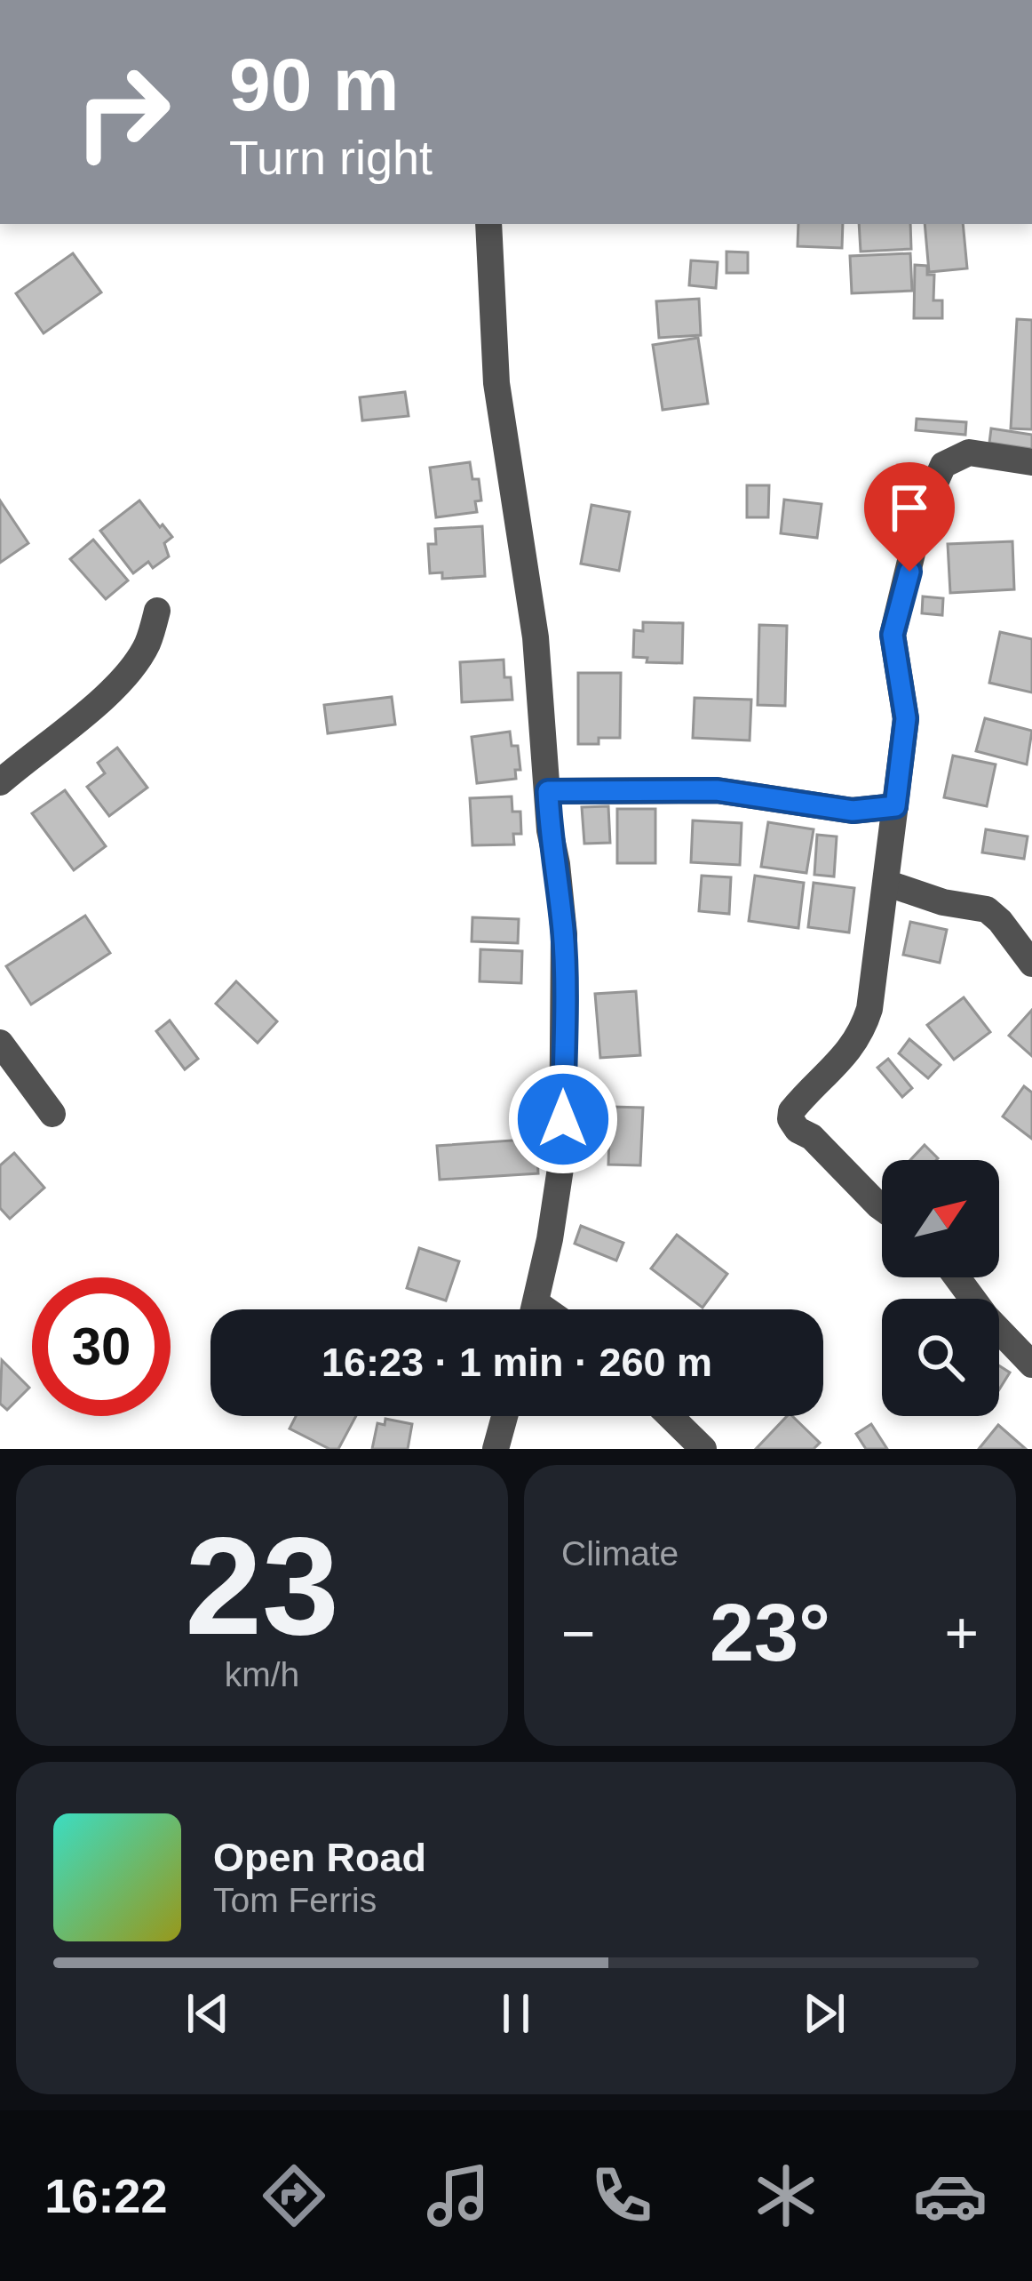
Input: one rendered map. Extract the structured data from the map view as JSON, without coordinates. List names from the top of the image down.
{
  "north": "top right",
  "page": {
    "turn": ["90 m", "Turn right"],
    "limit": "30",
    "trip": "16:23 · 1 min · 260 m",
    "tile": [
      ["23", "km/h"],
      "Climate"
    ],
    "heat": ["−", "23°", "+"],
    "song": ["Open Road", "Tom Ferris"],
    "tabs": "16:22"
  }
}
